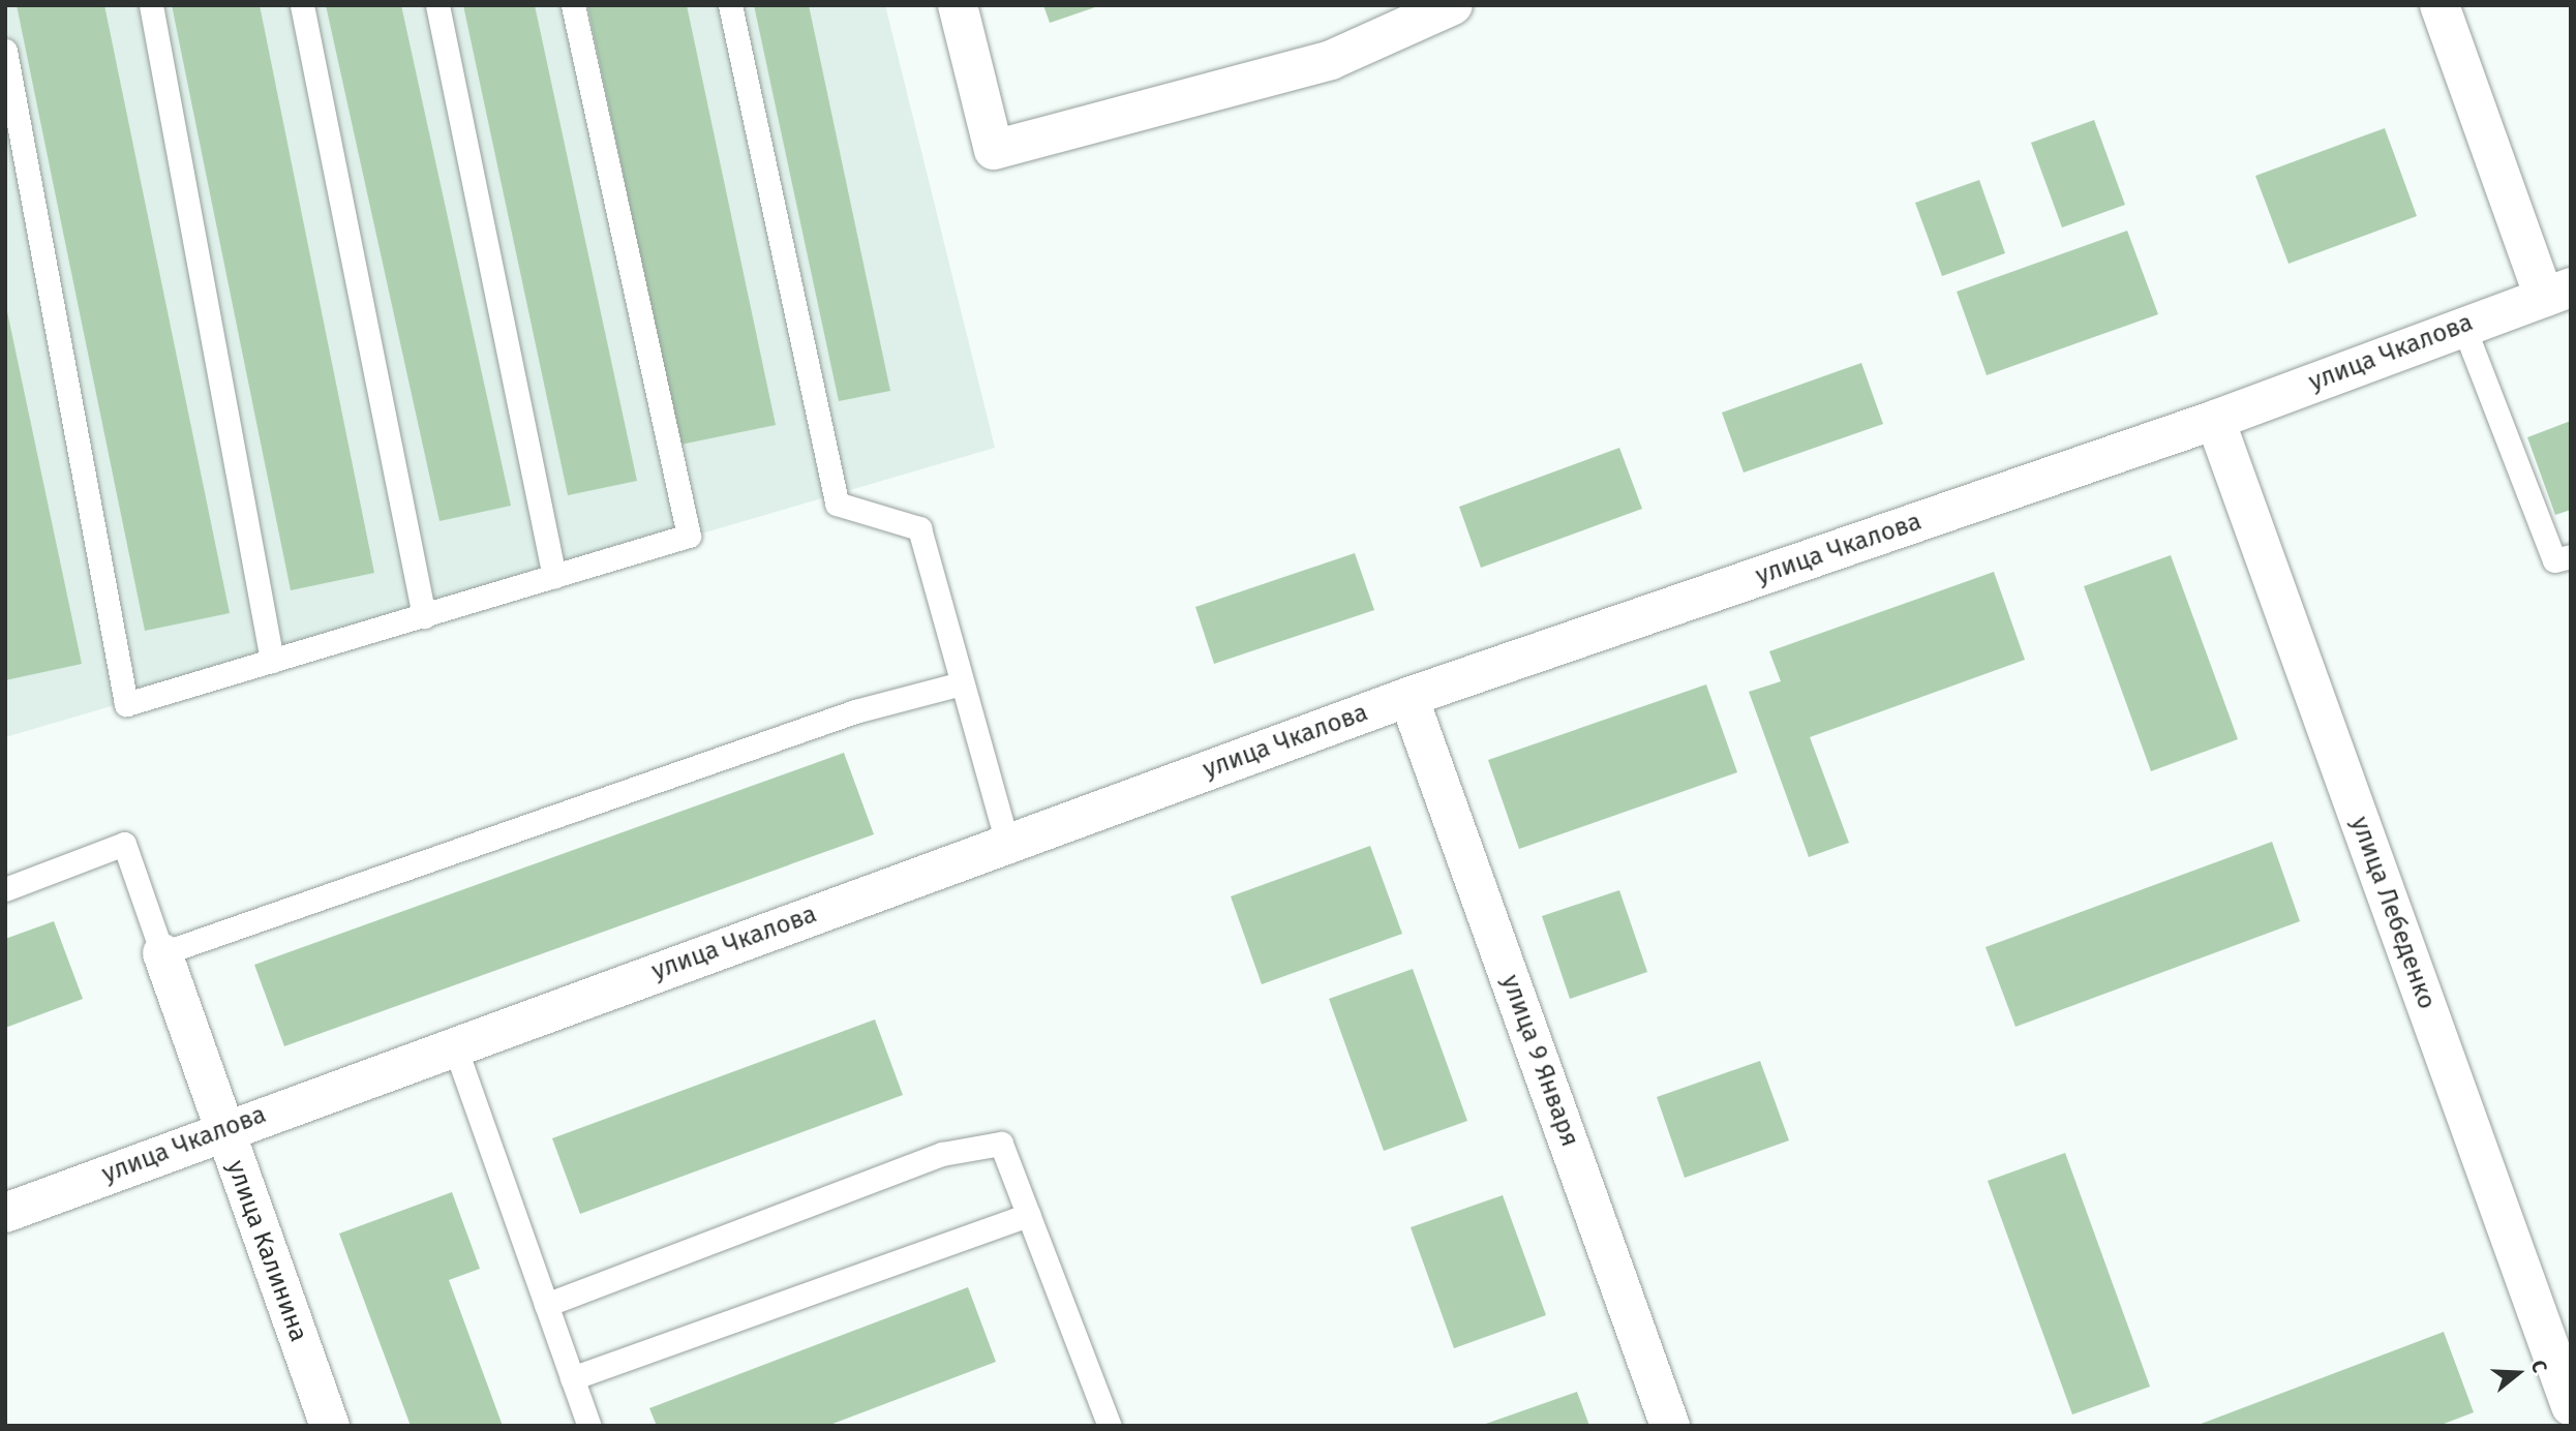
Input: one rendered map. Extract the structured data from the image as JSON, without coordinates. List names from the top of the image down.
{
  "streets": {
    "street": [
      "улица Чкалова",
      "улица Лебеденко",
      "улица 9 Января",
      "улица Калинина"
    ]
  },
  "crossings": [
    ["улица Чкалова", "улица Лебеденко"],
    ["улица Чкалова", "улица 9 Января"],
    ["улица Чкалова", "улица Калинина"]
  ],
  "north": "right"
}
